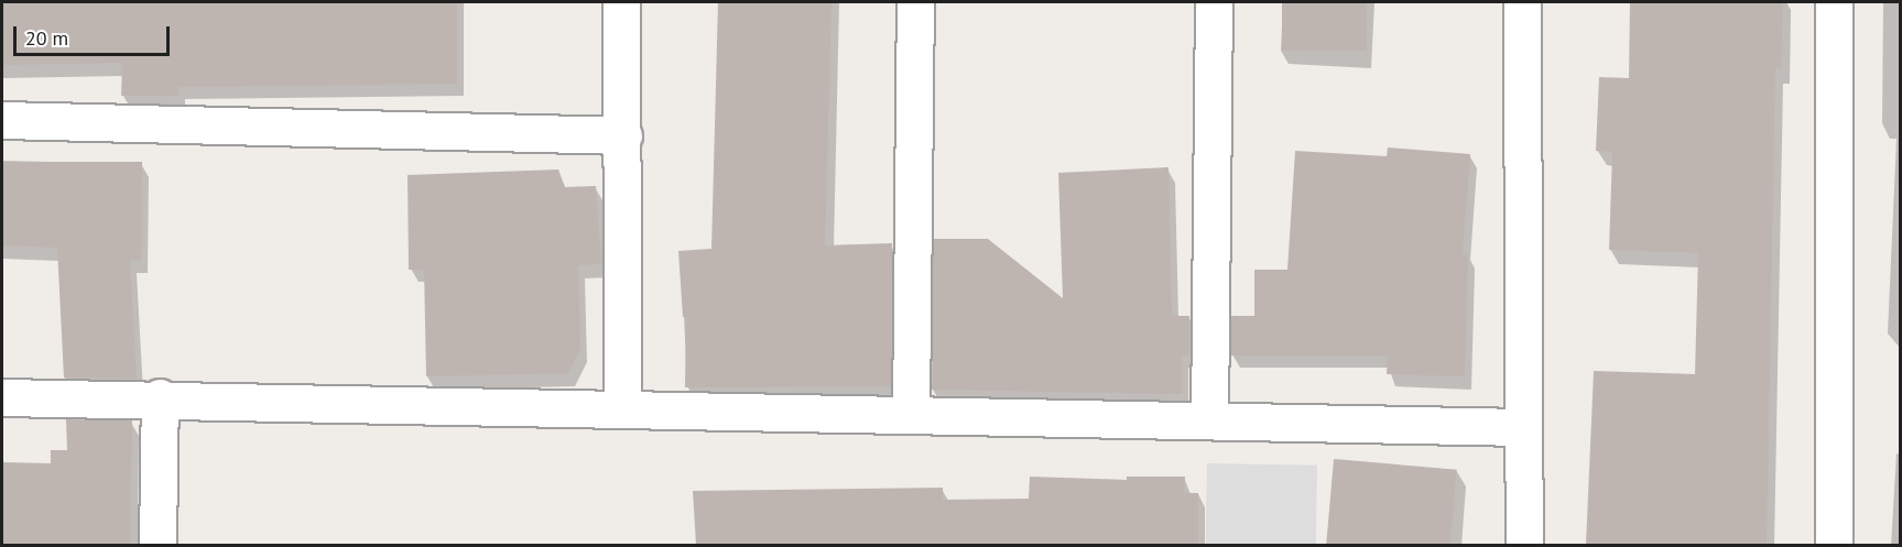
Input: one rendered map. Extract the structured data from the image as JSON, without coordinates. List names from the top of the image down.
{
  "scale_bar": "20 m"
}
